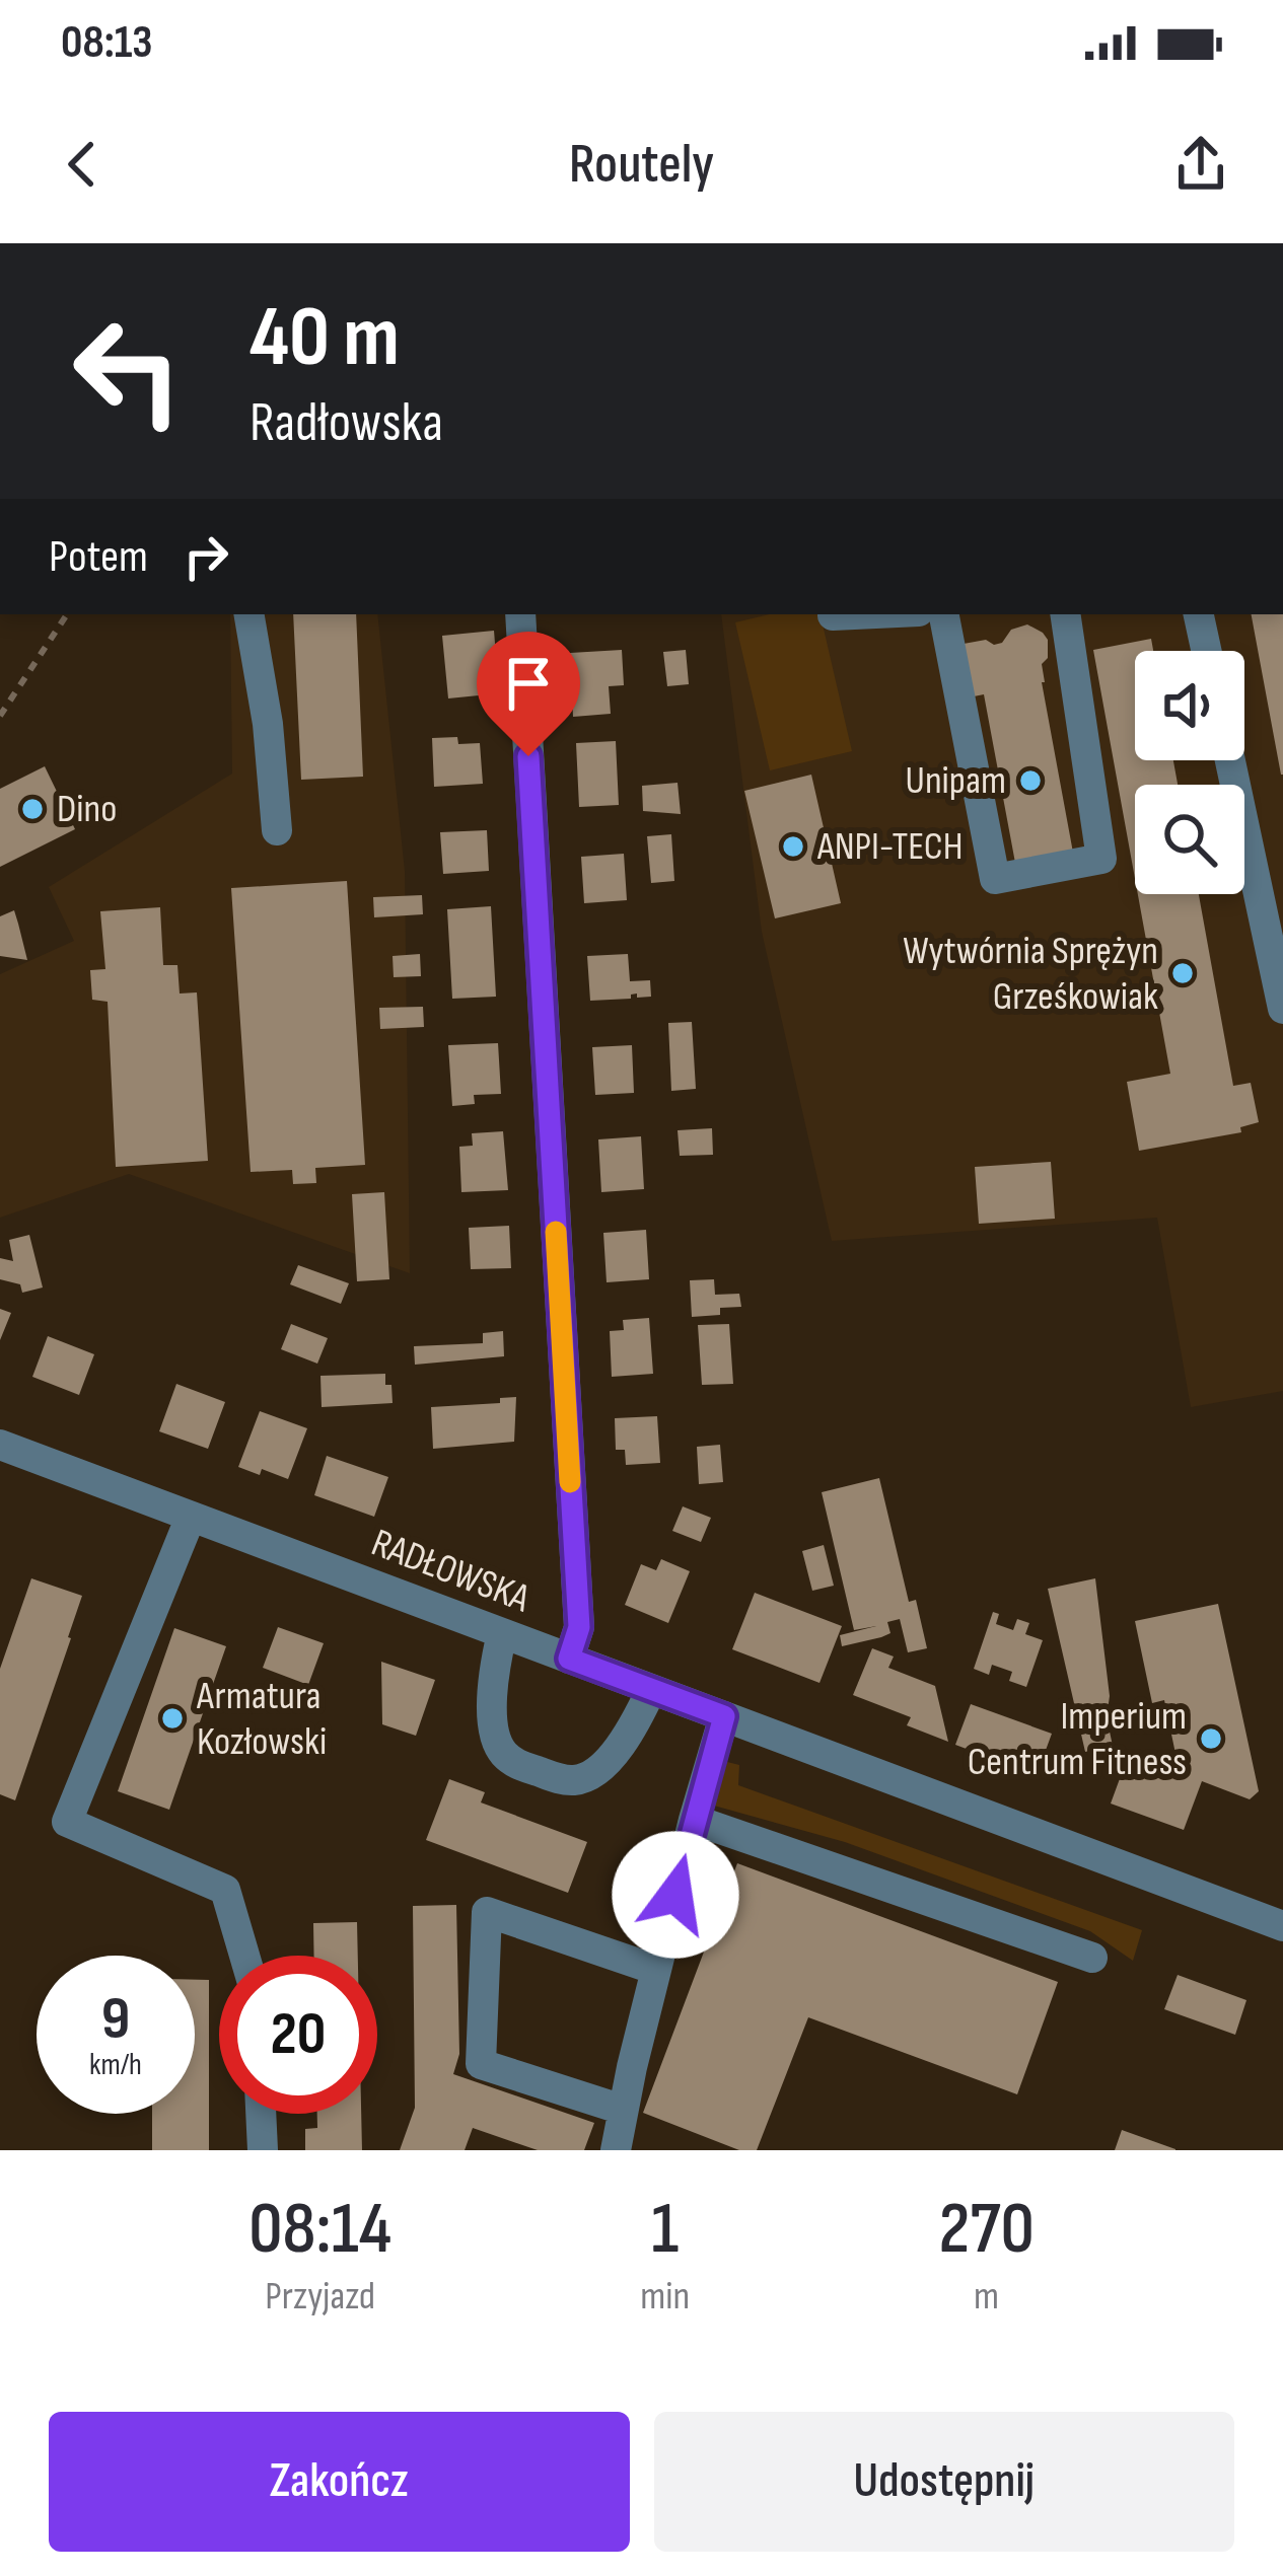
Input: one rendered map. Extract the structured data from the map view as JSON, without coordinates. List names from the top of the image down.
{
  "streets": {
    "street": ["RADŁOWSKA"]
  },
  "places": [
    "Unipam",
    "Dino",
    "ANPI-TECH",
    "Wytwórnia Sprężyn Grześkowiak",
    "Armatura Kozłowski",
    "Imperium Centrum Fitness"
  ],
  "page": {
    "status": "08:13",
    "header": "Routely",
    "turn": ["40 m", "Radłowska"],
    "then": "Potem",
    "speed": "9 km/h",
    "limit": "20",
    "eta": [
      "08:14",
      "Przyjazd",
      "1",
      "min",
      "270",
      "m"
    ],
    "buttons": ["Zakończ", "Udostępnij"]
  }
}
